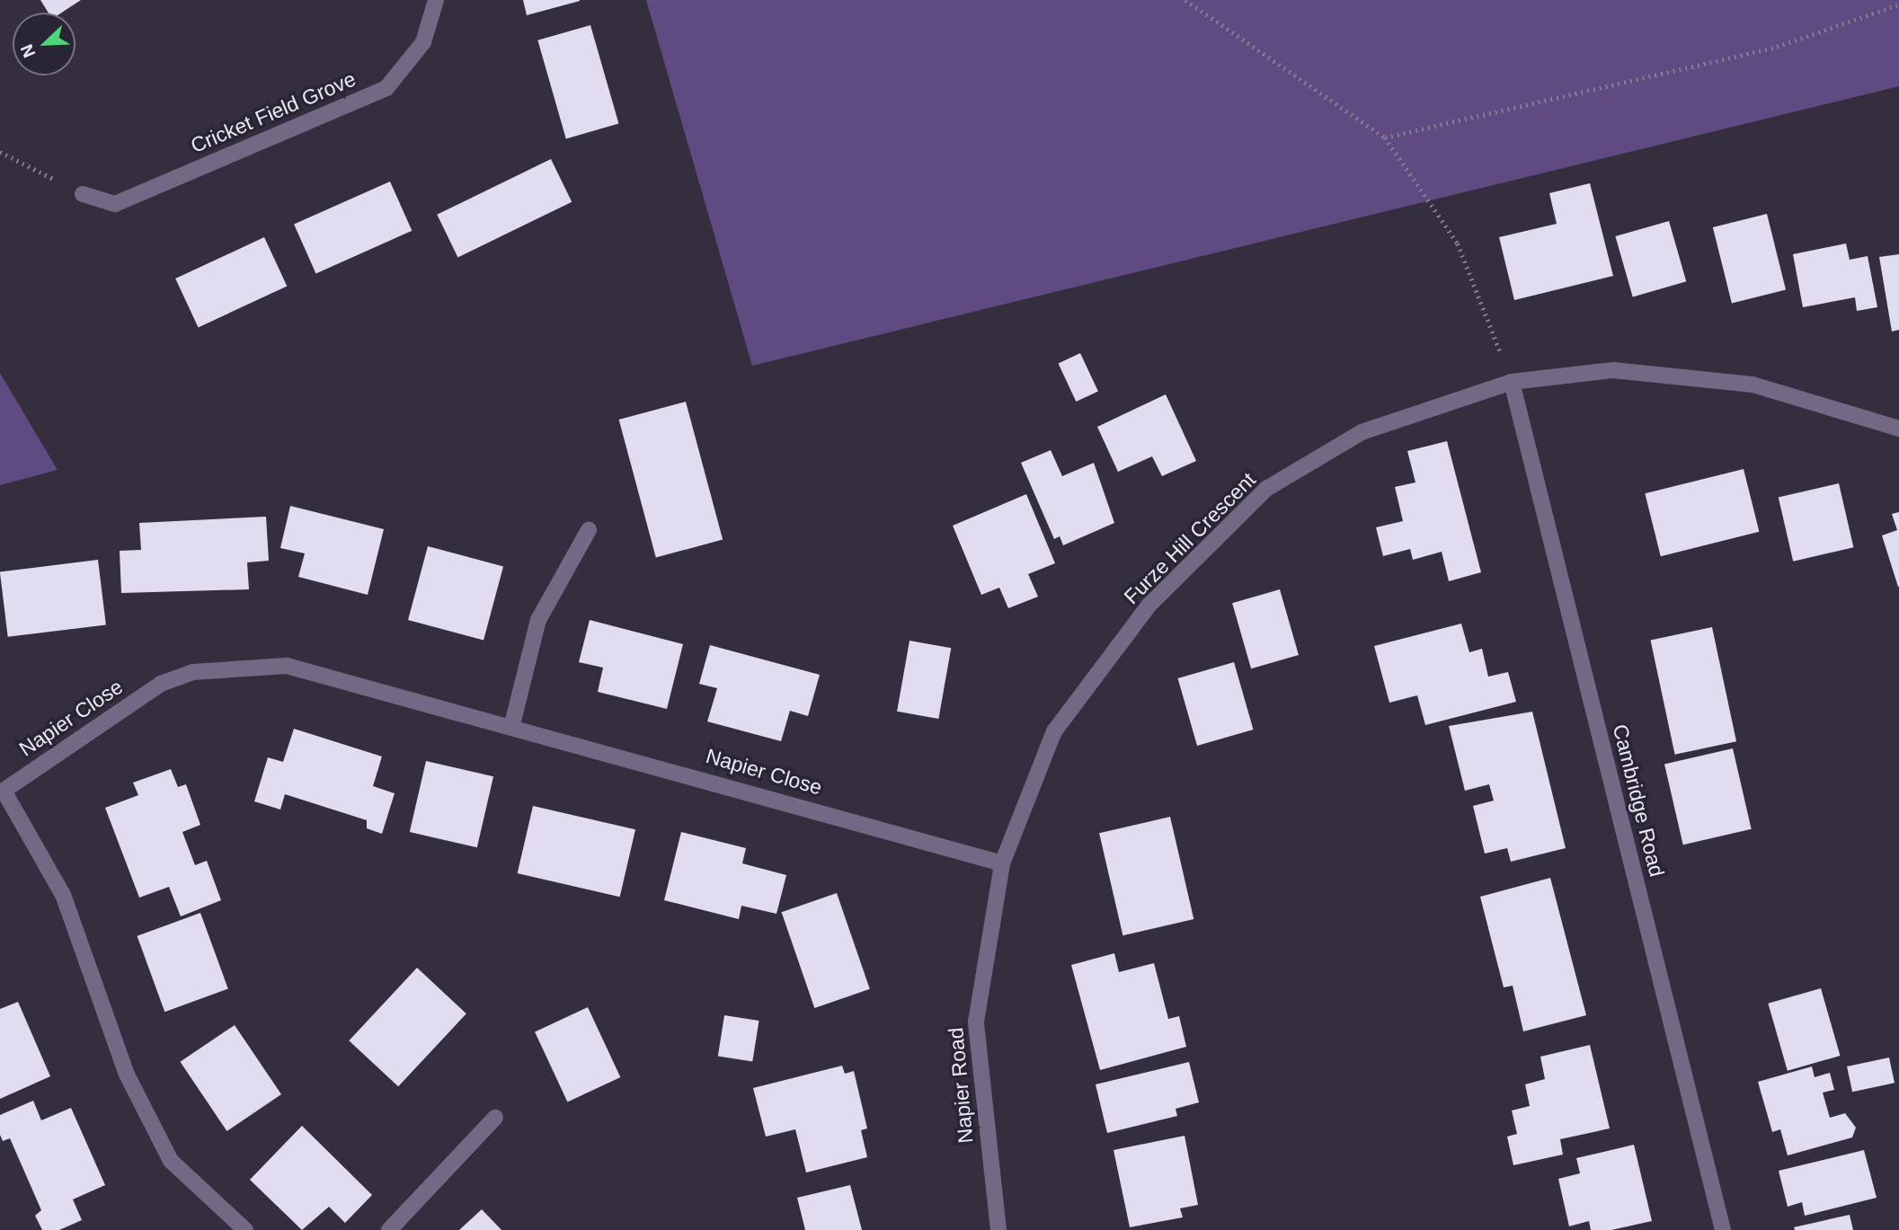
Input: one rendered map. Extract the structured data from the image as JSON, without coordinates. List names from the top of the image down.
{
  "streets": {
    "street": [
      "Cricket Field Grove",
      "Furze Hill Crescent",
      "Napier Close",
      "Cambridge Road",
      "Napier Road"
    ]
  },
  "crossings": [
    ["Furze Hill Crescent", "Napier Close"],
    ["Furze Hill Crescent", "Cambridge Road"],
    ["Furze Hill Crescent", "Napier Road"],
    ["Napier Close", "Napier Road"]
  ],
  "north": "bottom left"
}
